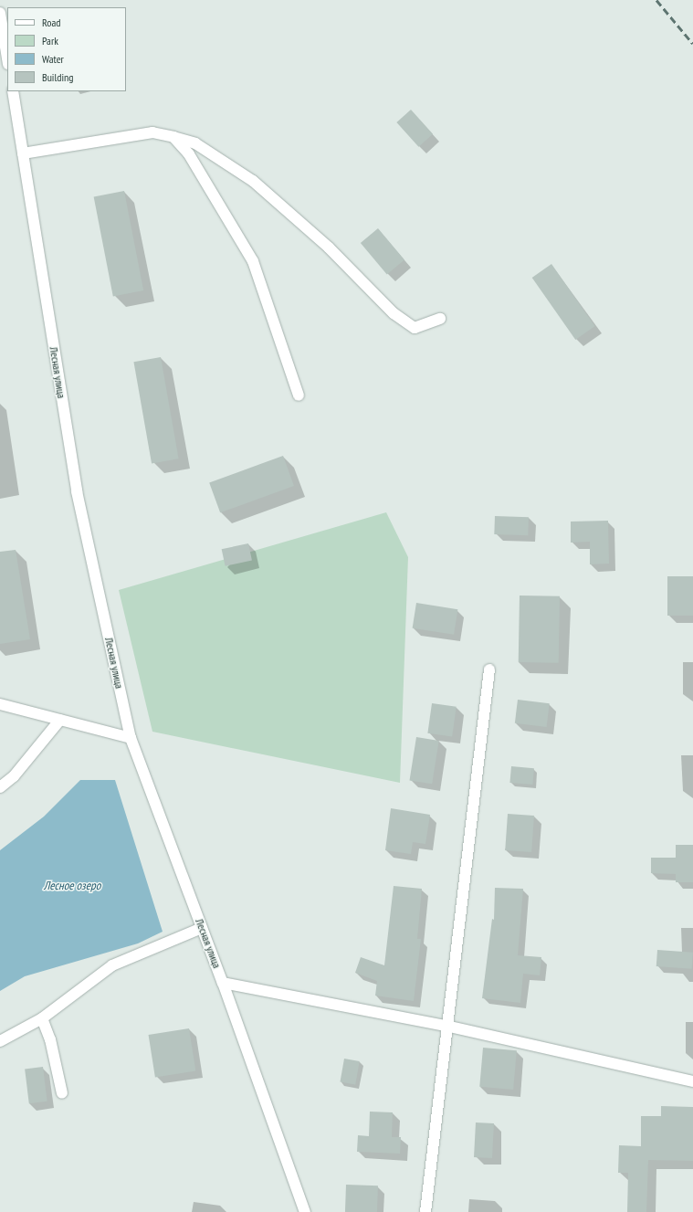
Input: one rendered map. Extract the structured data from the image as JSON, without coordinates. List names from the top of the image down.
{
  "streets": {
    "street": ["Лесная улица"]
  },
  "water": ["Лесное озеро"],
  "legend": [
    "Road",
    "Park",
    "Water",
    "Building"
  ]
}
